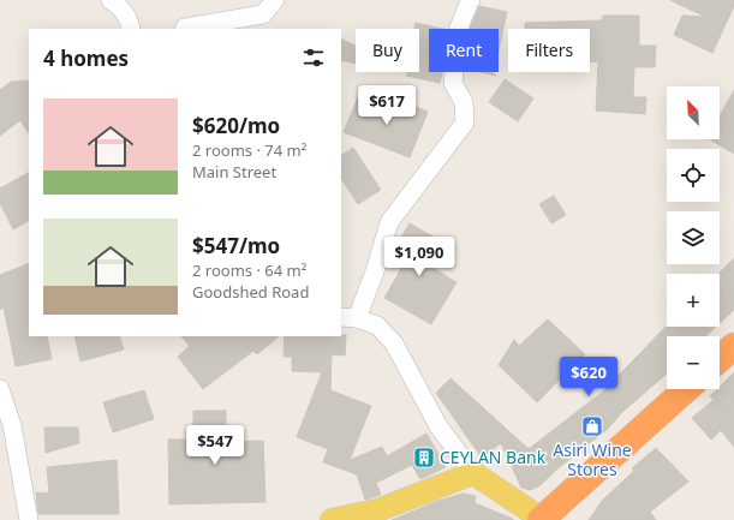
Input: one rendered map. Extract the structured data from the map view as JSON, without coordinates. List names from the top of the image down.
{
  "places": {
    "shop": ["Asiri Wine Stores"],
    "building": ["CEYLAN Bank"]
  },
  "north": "top left",
  "page": {
    "chip": ["Buy", "Rent", "Filters"],
    "heading": "4 homes",
    "price": [
      "$617",
      "$1,090",
      "$620",
      "$547"
    ],
    "map_buttons": ["+", "−"],
    "list": [
      {
        "name": "$620/mo",
        "note": "2 rooms · 74 m² · Main Street"
      },
      {
        "name": "$547/mo",
        "note": "2 rooms · 64 m² · Goodshed Road"
      }
    ]
  }
}
